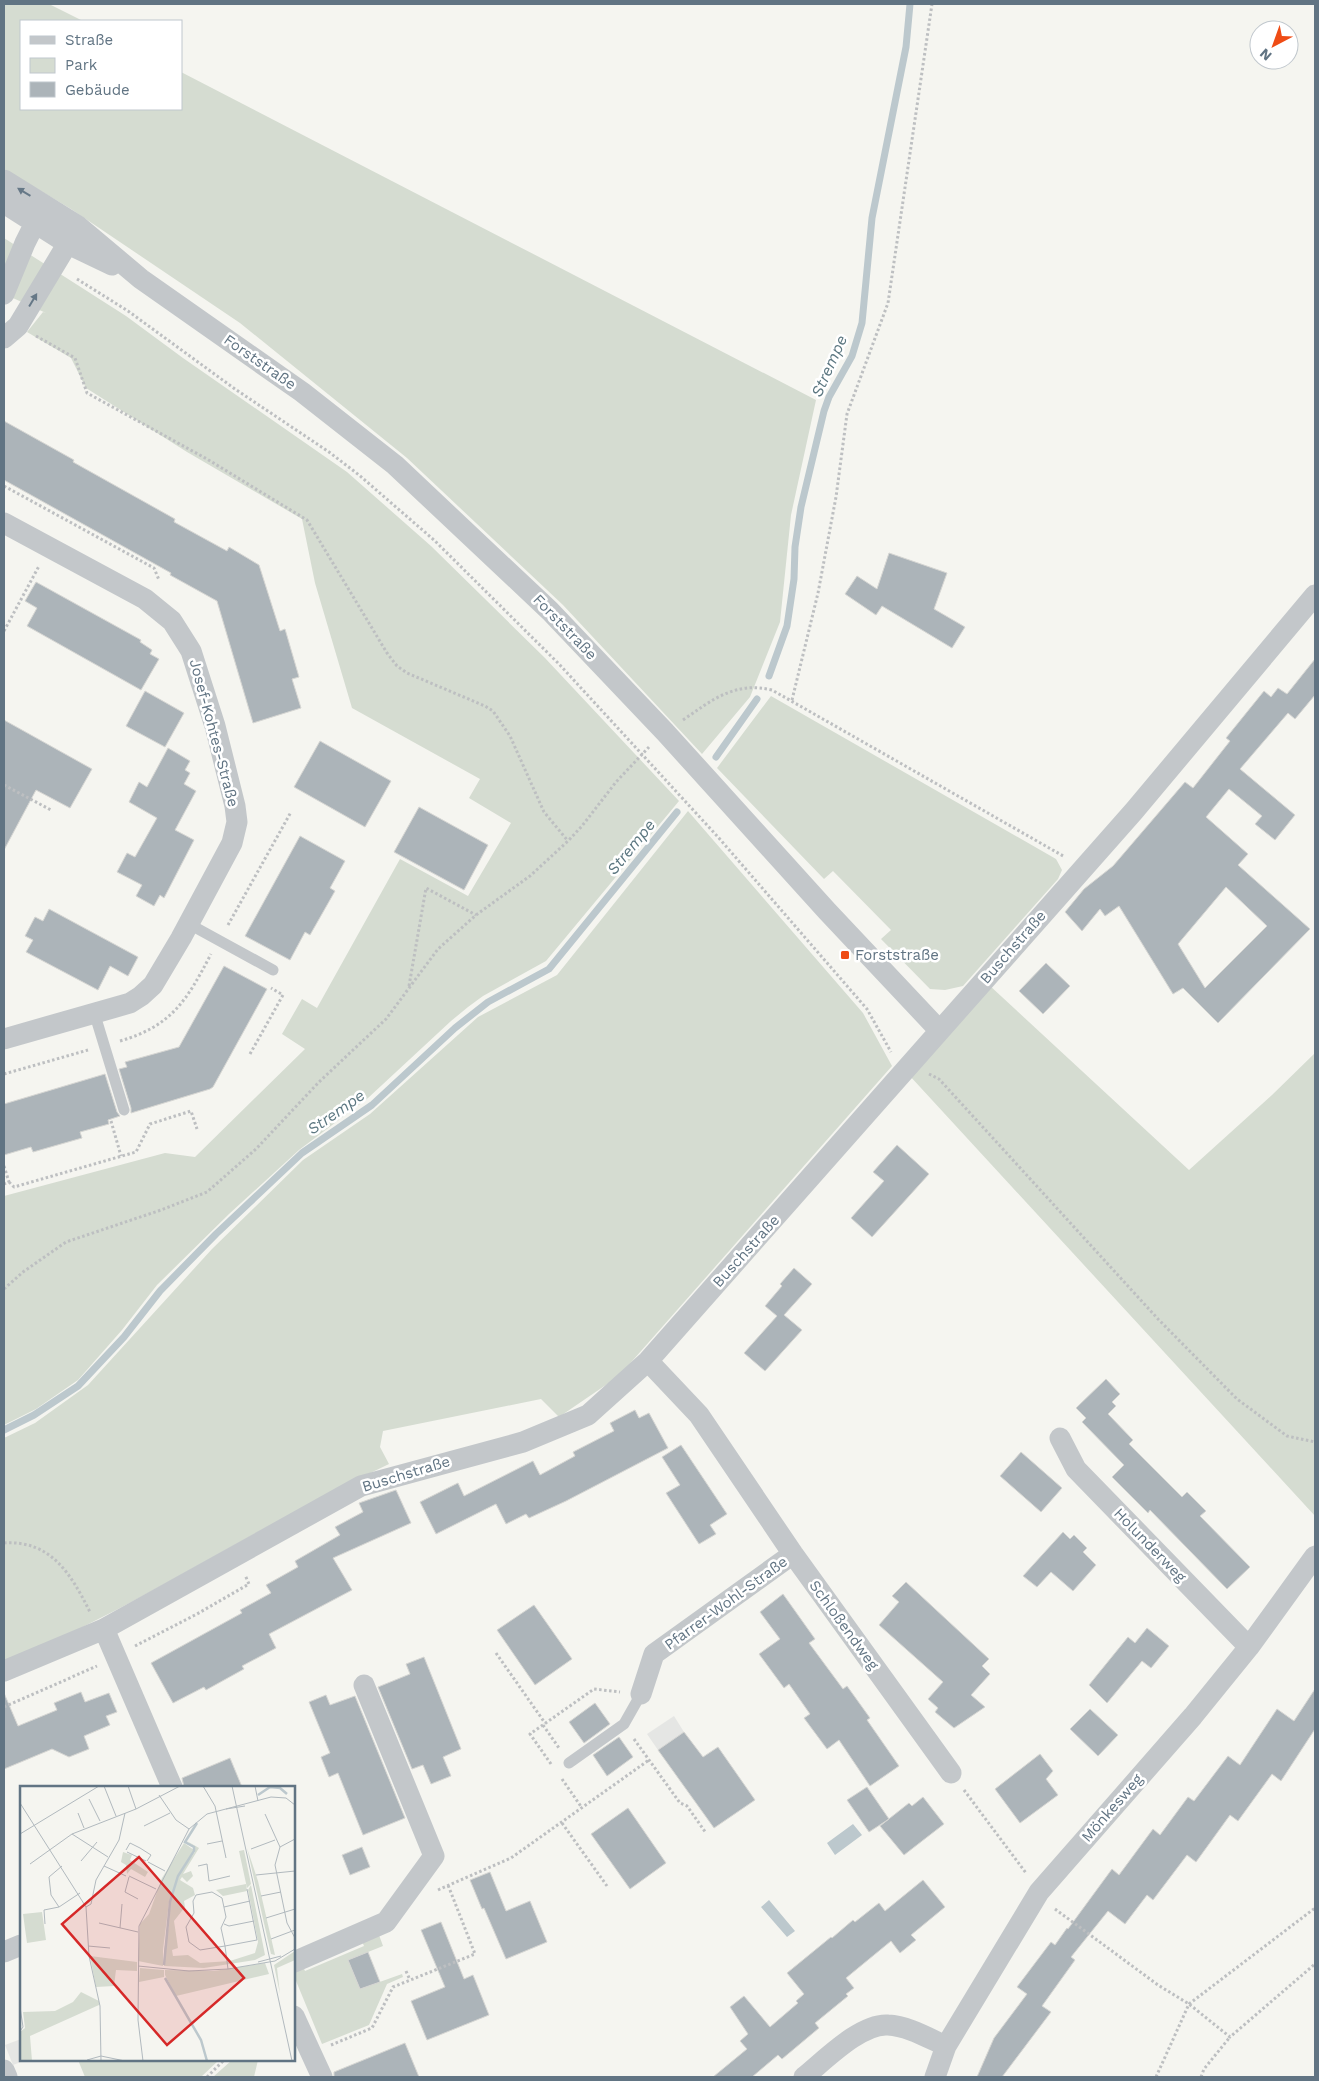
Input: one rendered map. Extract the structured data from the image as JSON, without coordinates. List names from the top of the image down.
{
  "streets": {
    "street": [
      "Forststraße",
      "Josef-Kohtes-Straße",
      "Buschstraße",
      "Holunderweg",
      "Pfarrer-Wohl-Straße",
      "Schloßendweg",
      "Mönkesweg"
    ]
  },
  "crossings": [
    ["Forststraße", "Buschstraße"],
    ["Buschstraße", "Schloßendweg"],
    ["Holunderweg", "Mönkesweg"],
    ["Pfarrer-Wohl-Straße", "Schloßendweg"]
  ],
  "water": ["Strempe"],
  "places": {
    "transit": ["Forststraße"]
  },
  "legend": ["Straße", "Park", "Gebäude"],
  "north": "bottom left"
}
